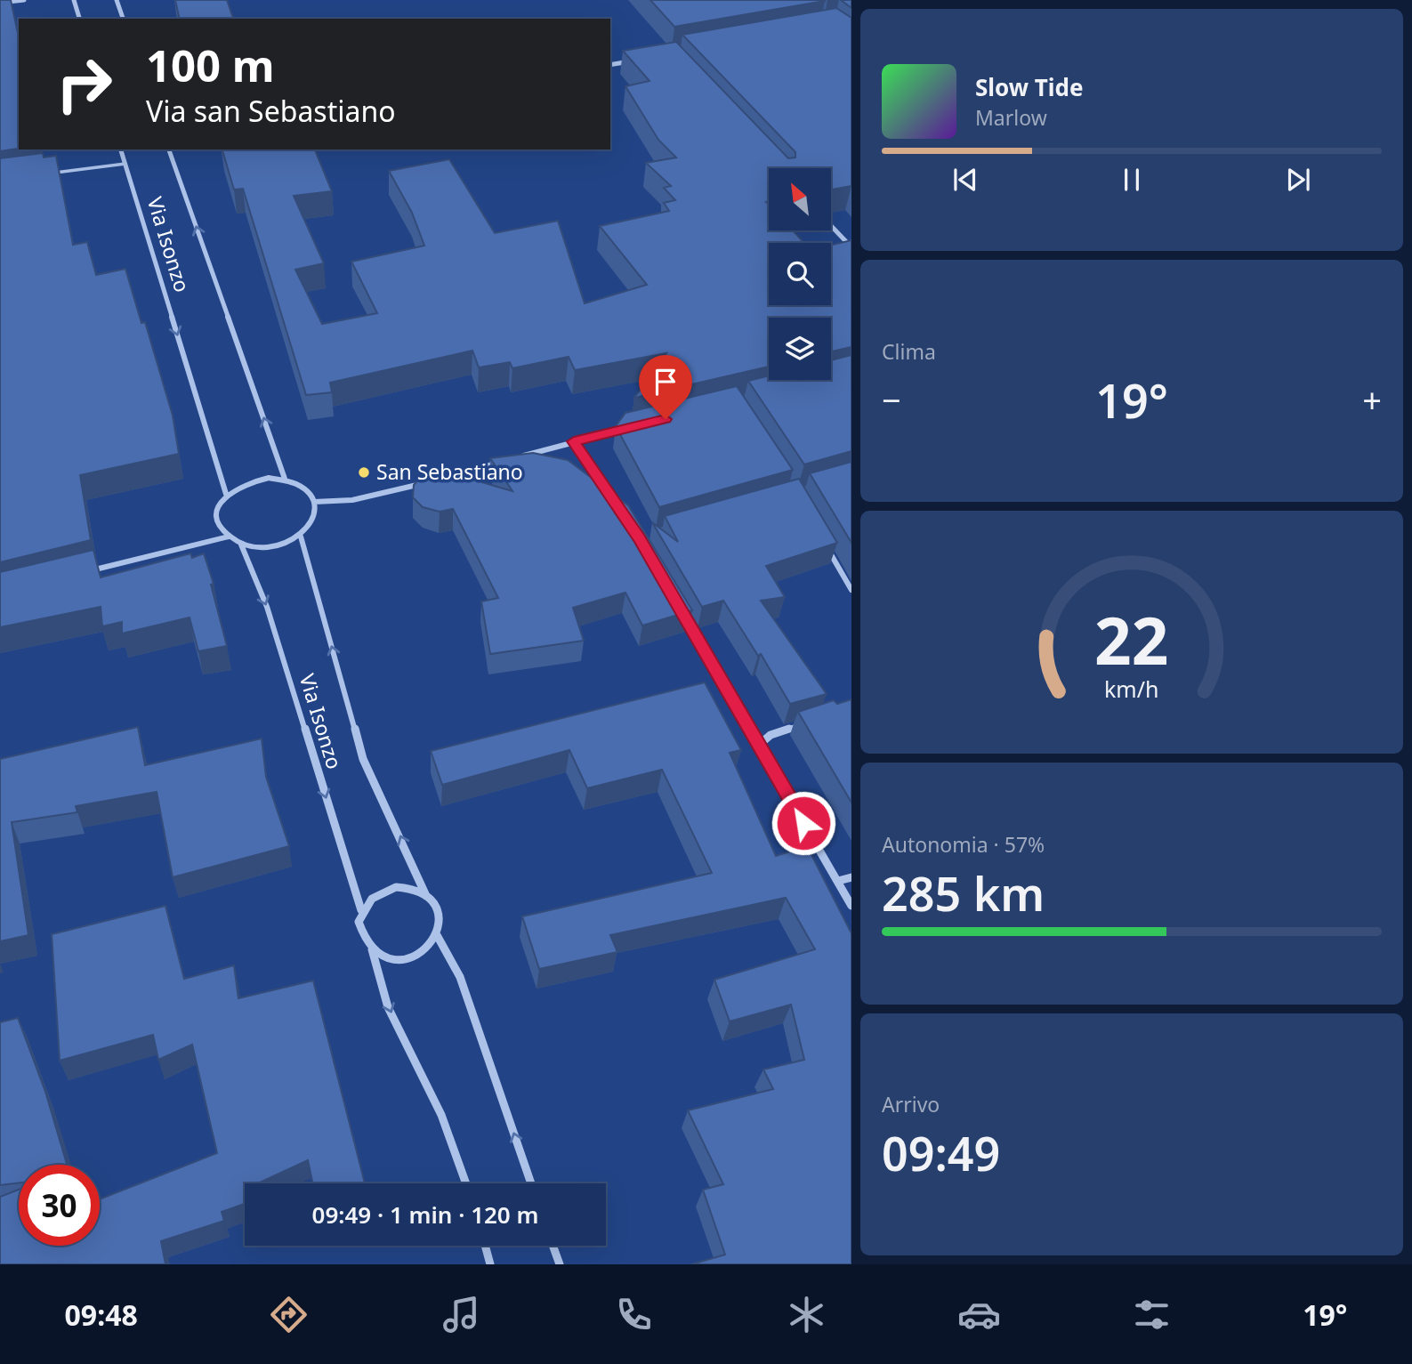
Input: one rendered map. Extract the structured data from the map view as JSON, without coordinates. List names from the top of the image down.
{
  "streets": {
    "street": ["Via Isonzo"]
  },
  "places": ["San Sebastiano"],
  "north": "top left",
  "page": {
    "turn": ["100 m", "Via san Sebastiano"],
    "song": ["Slow Tide", "Marlow"],
    "tile": [
      "Clima",
      ["Autonomia · 57%", "285 km"],
      ["Arrivo", "09:49"]
    ],
    "heat": ["−", "19°", "+"],
    "limit": "30",
    "trip": "09:49 · 1 min · 120 m",
    "tabs": ["09:48", "19°"],
    "gauge": ["22", "km/h"]
  }
}
